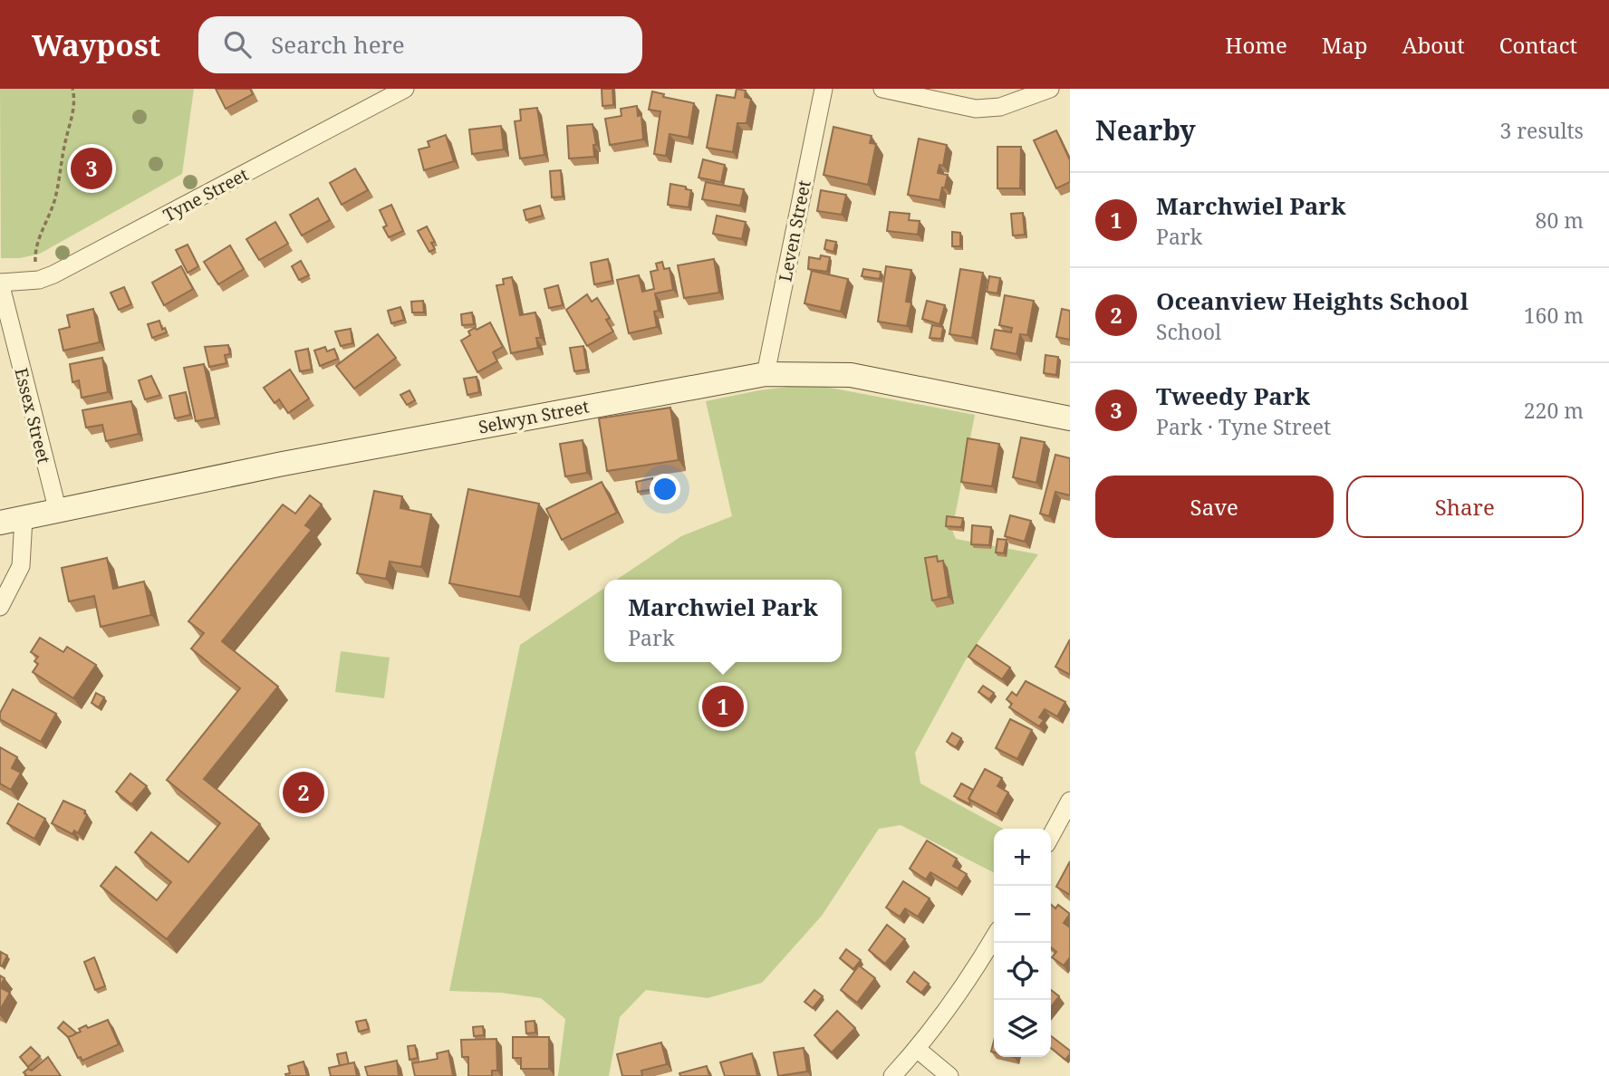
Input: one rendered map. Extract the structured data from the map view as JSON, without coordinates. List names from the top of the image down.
{
  "streets": {
    "street": [
      "Tyne Street",
      "Leven Street",
      "Essex Street",
      "Selwyn Street"
    ]
  },
  "crossings": [
    ["Tyne Street", "Essex Street"],
    ["Leven Street", "Selwyn Street"],
    ["Essex Street", "Selwyn Street"]
  ],
  "page": {
    "header": "Waypost",
    "search": "Search here",
    "nav": [
      "Home",
      "Map",
      "About",
      "Contact"
    ],
    "heading": ["Nearby", "3 results"],
    "pins": ["3", "1", "2"],
    "list": [
      {
        "mark": "1",
        "name": "Marchwiel Park",
        "note": "Park",
        "value": "80 m"
      },
      {
        "mark": "2",
        "name": "Oceanview Heights School",
        "note": "School",
        "value": "160 m"
      },
      {
        "mark": "3",
        "name": "Tweedy Park",
        "note": "Park · Tyne Street",
        "value": "220 m"
      }
    ],
    "buttons": ["Save", "Share"],
    "popup": ["Marchwiel Park", "Park"],
    "map_buttons": ["+", "−"]
  }
}
